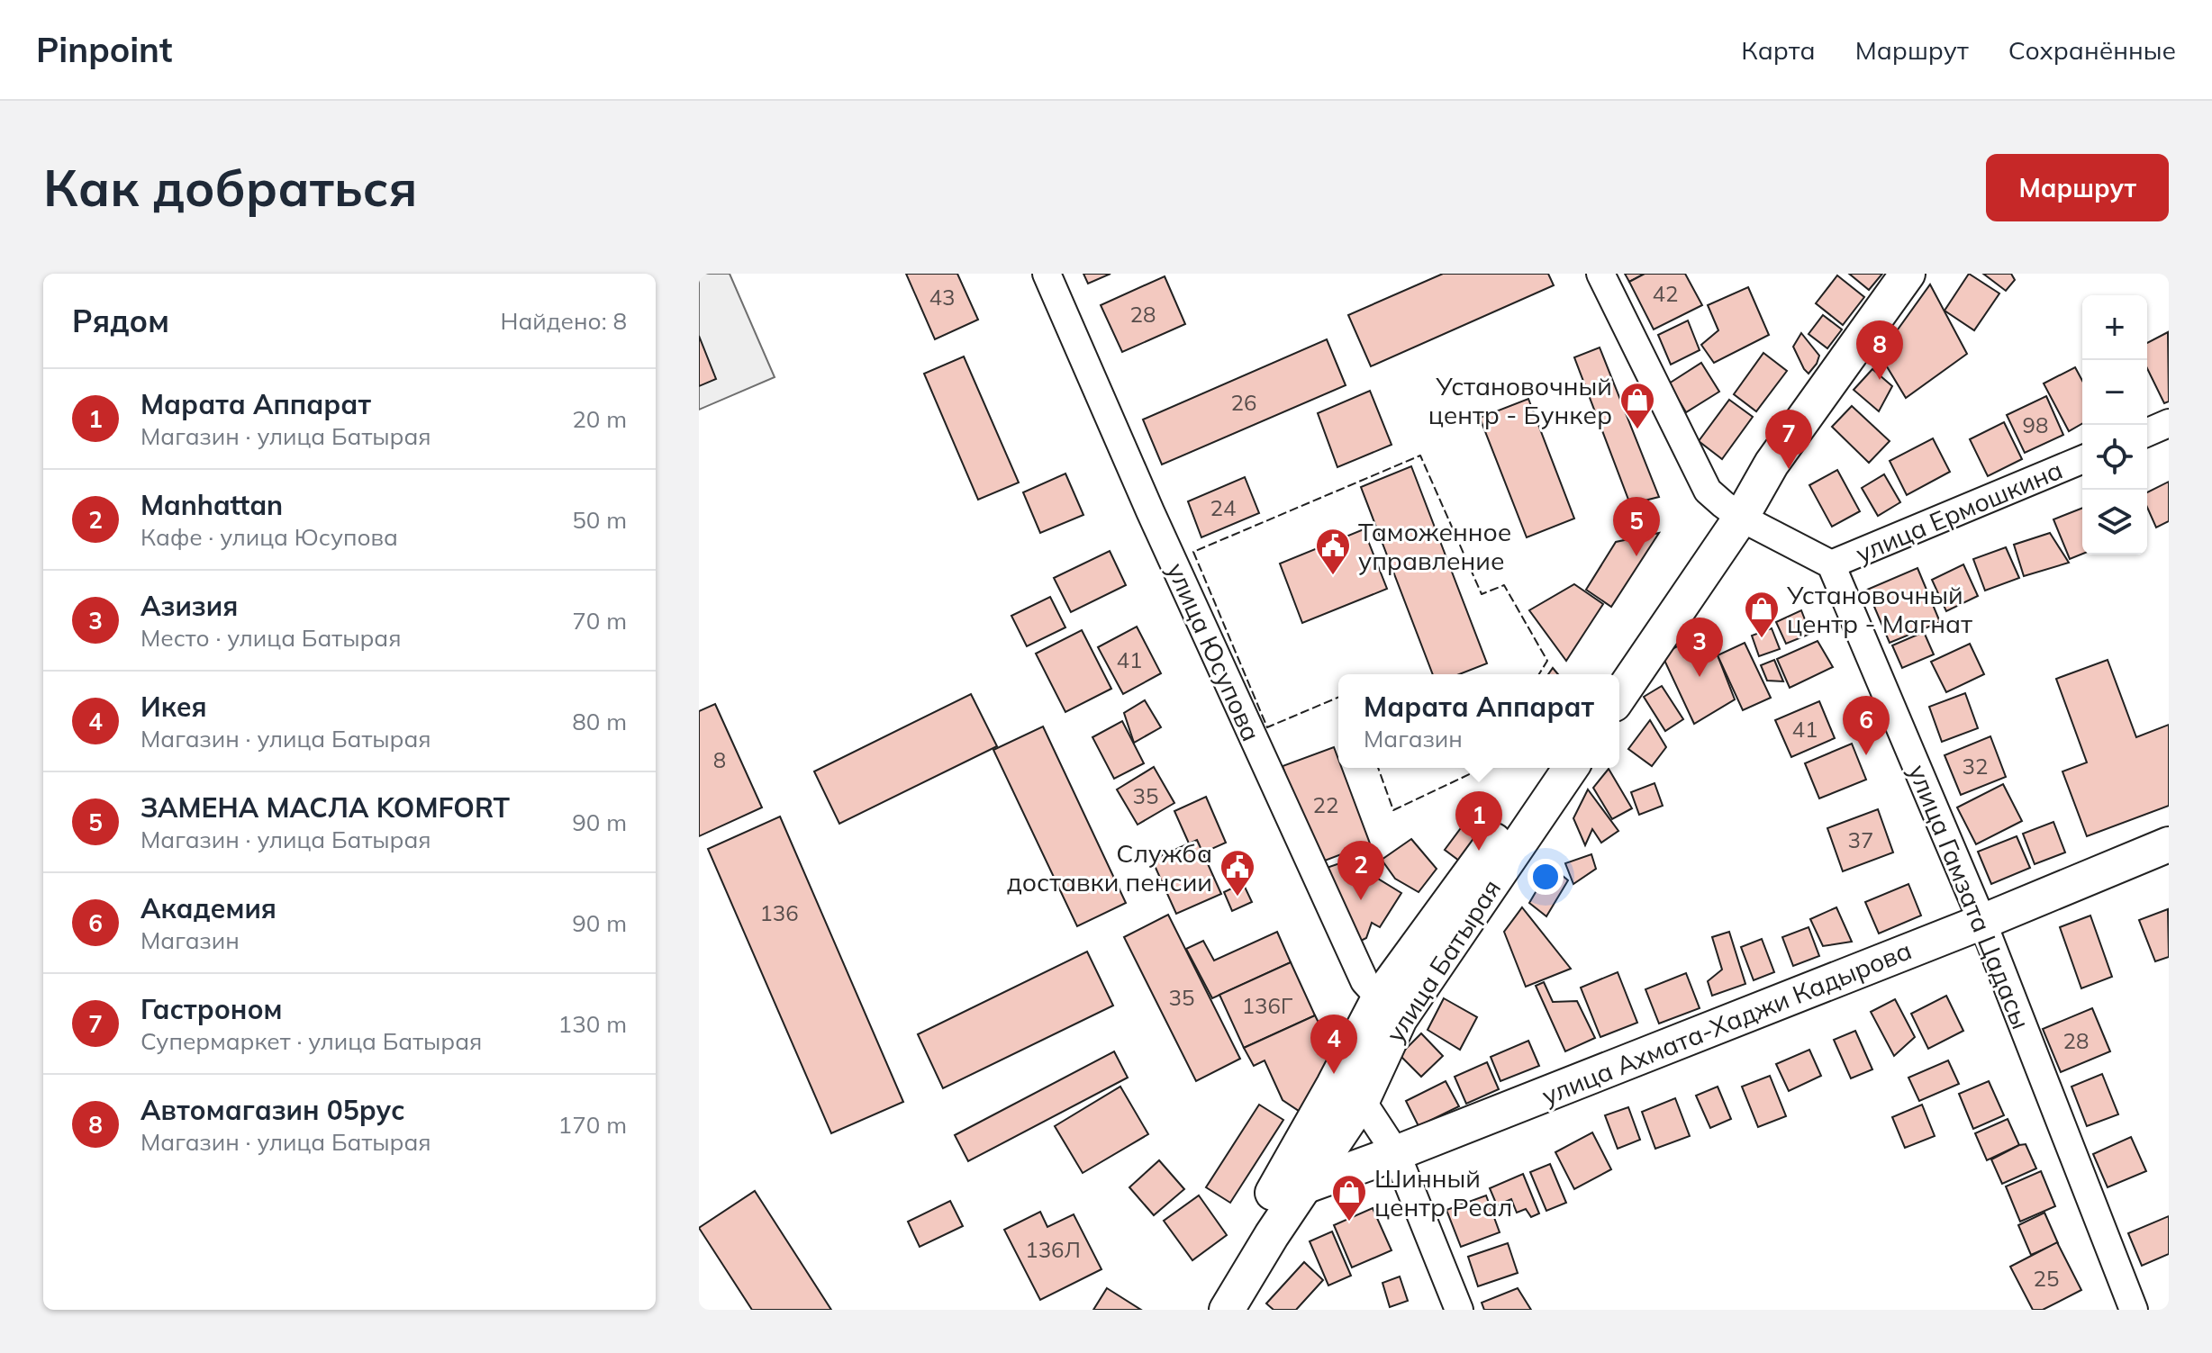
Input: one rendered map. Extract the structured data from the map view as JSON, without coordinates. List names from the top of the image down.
{
  "streets": {
    "main road": ["улица Батырая", "улица Ахмата-Хаджи Кадырова"],
    "street": ["улица Ермошкина", "улица Юсупова", "улица Гамзата Цадасы"]
  },
  "crossings": [
    ["улица Ермошкина", "улица Гамзата Цадасы"],
    ["улица Юсупова", "улица Батырая"],
    ["улица Гамзата Цадасы", "улица Ахмата-Хаджи Кадырова"],
    ["улица Батырая", "улица Ахмата-Хаджи Кадырова"]
  ],
  "places": {
    "shop": ["Установочный центр - Бункер", "Установочный центр - Магнат", "Шинный центр Реал"],
    "public building": ["Таможенное управление", "Служба доставки пенсии"]
  },
  "house_numbers": [
    "42",
    "43",
    "28",
    "26",
    "98",
    "24",
    "41",
    "41",
    "8",
    "32",
    "35",
    "22",
    "37",
    "136",
    "35",
    "136Г",
    "28",
    "136Л",
    "25"
  ],
  "page": {
    "header": "Pinpoint",
    "nav": ["Карта", "Маршрут", "Сохранённые"],
    "buttons": "Маршрут",
    "title": "Как добраться",
    "heading": ["Рядом", "Найдено: 8"],
    "map_buttons": ["+", "−"],
    "pins": [
      "8",
      "7",
      "5",
      "3",
      "6",
      "1",
      "2",
      "4"
    ],
    "list": [
      {
        "mark": "1",
        "name": "Марата Аппарат",
        "note": "Магазин · улица Батырая",
        "value": "20 m"
      },
      {
        "mark": "2",
        "name": "Manhattan",
        "note": "Кафе · улица Юсупова",
        "value": "50 m"
      },
      {
        "mark": "3",
        "name": "Азизия",
        "note": "Место · улица Батырая",
        "value": "70 m"
      },
      {
        "mark": "4",
        "name": "Икея",
        "note": "Магазин · улица Батырая",
        "value": "80 m"
      },
      {
        "mark": "5",
        "name": "ЗАМЕНА МАСЛА KOMFORT",
        "note": "Магазин · улица Батырая",
        "value": "90 m"
      },
      {
        "mark": "6",
        "name": "Академия",
        "note": "Магазин",
        "value": "90 m"
      },
      {
        "mark": "7",
        "name": "Гастроном",
        "note": "Супермаркет · улица Батырая",
        "value": "130 m"
      },
      {
        "mark": "8",
        "name": "Автомагазин 05рус",
        "note": "Магазин · улица Батырая",
        "value": "170 m"
      }
    ],
    "popup": ["Марата Аппарат", "Магазин"]
  }
}
